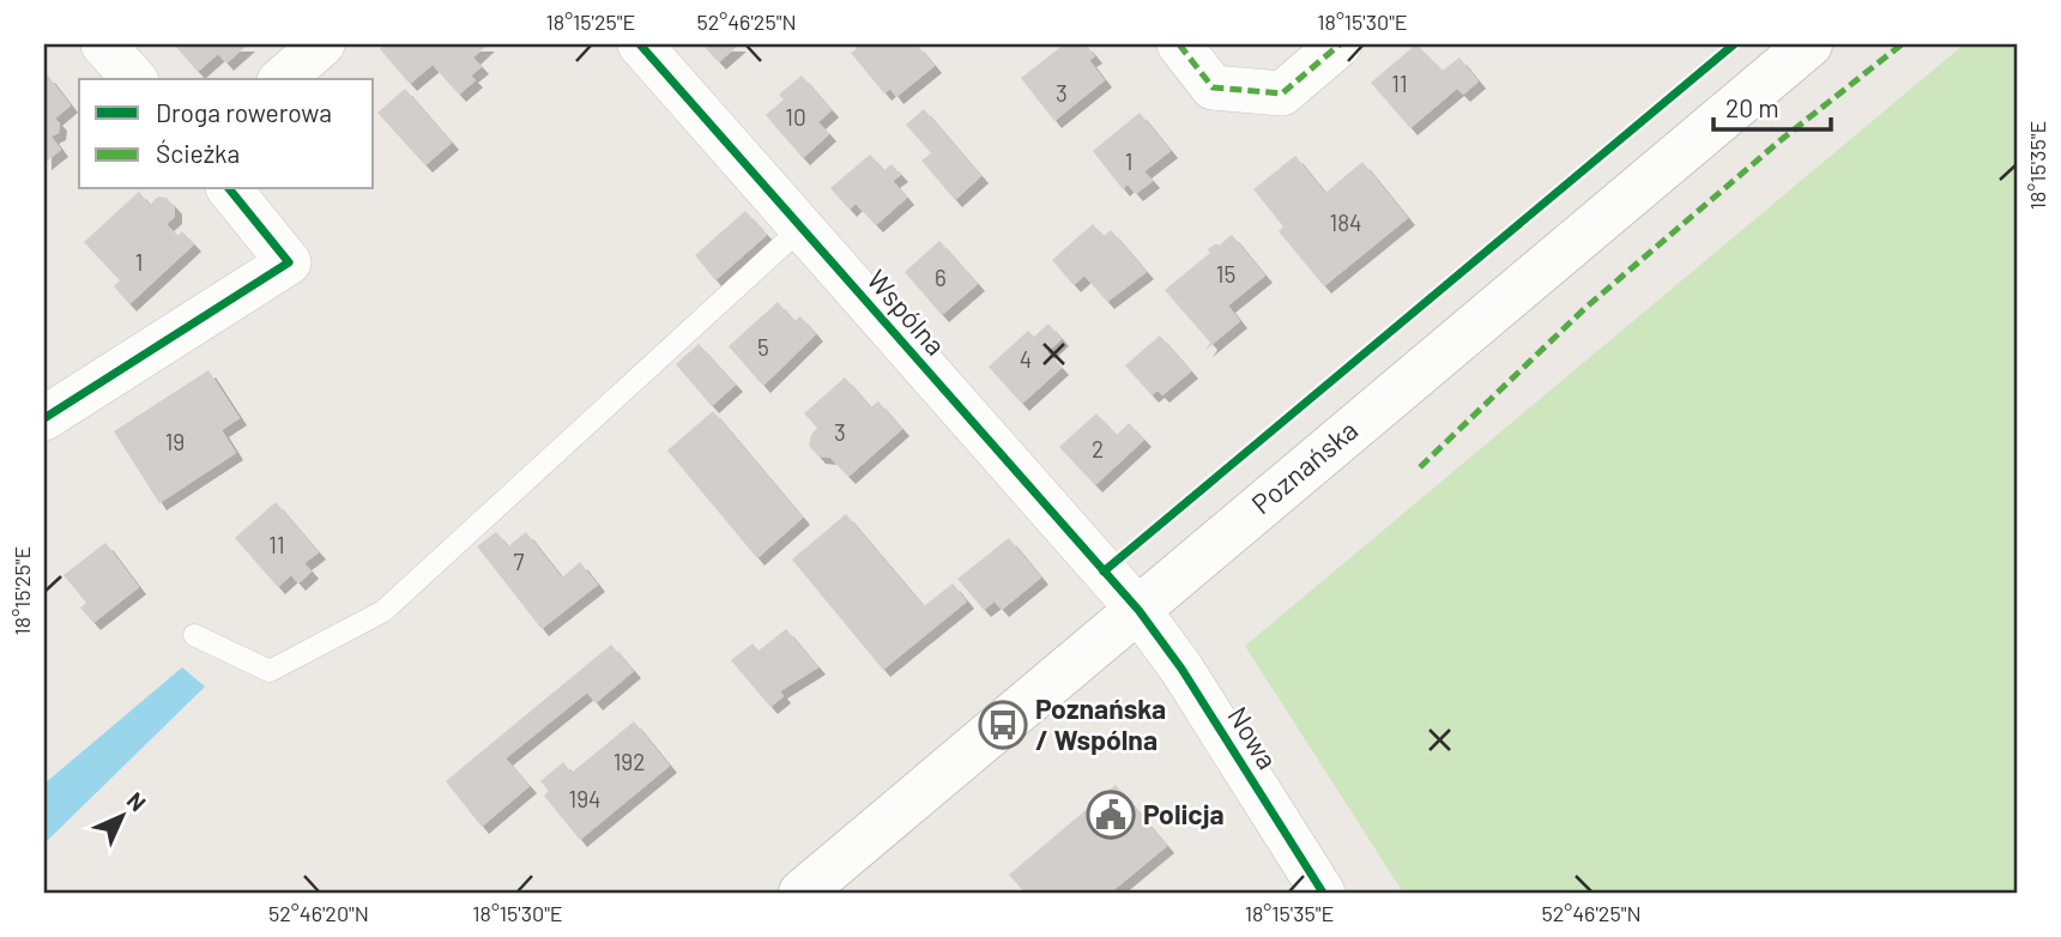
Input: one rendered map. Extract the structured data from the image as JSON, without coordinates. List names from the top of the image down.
{
  "streets": {
    "main road": ["Poznańska"],
    "street": ["Wspólna", "Nowa"]
  },
  "crossings": [
    ["Wspólna", "Poznańska"],
    ["Wspólna", "Nowa"],
    ["Poznańska", "Nowa"]
  ],
  "places": {
    "bus stop": ["Poznańska / Wspólna"],
    "public building": ["Policja"]
  },
  "house_numbers": [
    "11",
    "3",
    "10",
    "1",
    "184",
    "1",
    "15",
    "6",
    "5",
    "4",
    "3",
    "19",
    "2",
    "11",
    "7",
    "192",
    "194"
  ],
  "legend": ["Droga rowerowa", "Ścieżka"],
  "scale_bar": "20 m",
  "north": "top right",
  "coordinates": [
    "18°15'25\"E",
    "52°46'25\"N",
    "18°15'30\"E",
    "18°15'35\"E",
    "52°46'20\"N"
  ]
}
